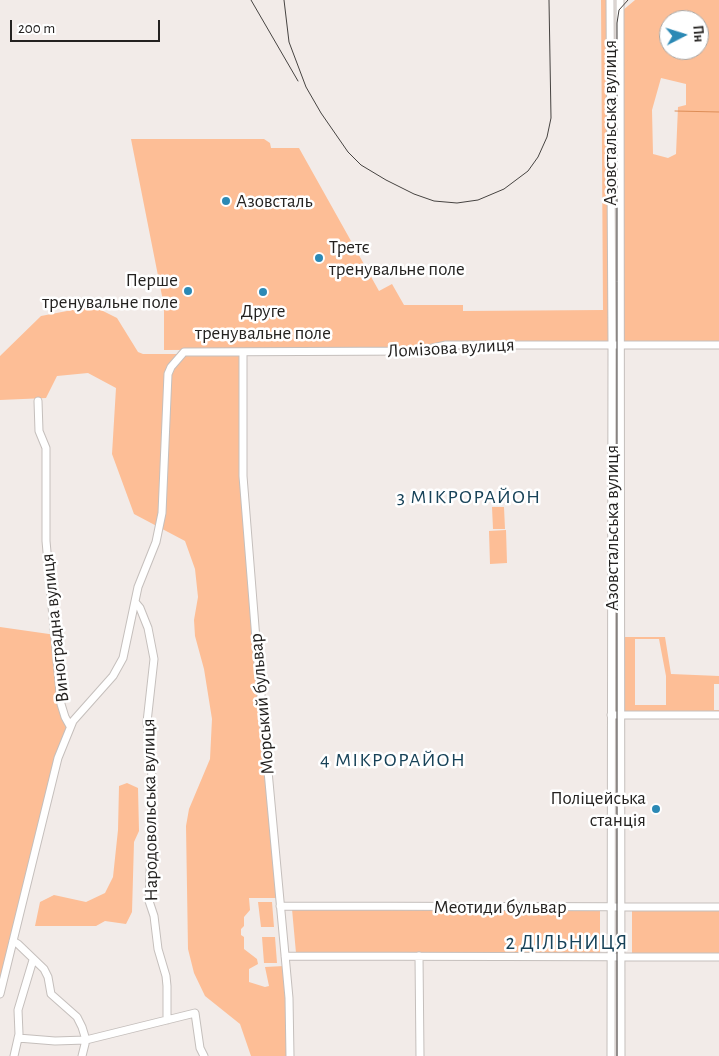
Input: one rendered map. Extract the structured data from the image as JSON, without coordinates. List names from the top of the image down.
{
  "streets": {
    "street": [
      "Азовстальська вулиця",
      "Ломізова вулиця",
      "Виноградна вулиця",
      "Морський бульвар",
      "Народовольська вулиця",
      "Меотиди бульвар"
    ]
  },
  "crossings": [
    ["Азовстальська вулиця", "Ломізова вулиця"],
    ["Азовстальська вулиця", "Меотиди бульвар"],
    ["Ломізова вулиця", "Морський бульвар"],
    ["Ломізова вулиця", "Народовольська вулиця"],
    ["Морський бульвар", "Меотиди бульвар"]
  ],
  "districts": ["3 МІКРОРАЙОН", "4 МІКРОРАЙОН", "2 ДІЛЬНИЦЯ"],
  "places": [
    "Азовсталь",
    "Третє тренувальне поле",
    "Перше тренувальне поле",
    "Друге тренувальне поле",
    "Поліцейська станція"
  ],
  "scale_bar": "200 m",
  "north": "right"
}
